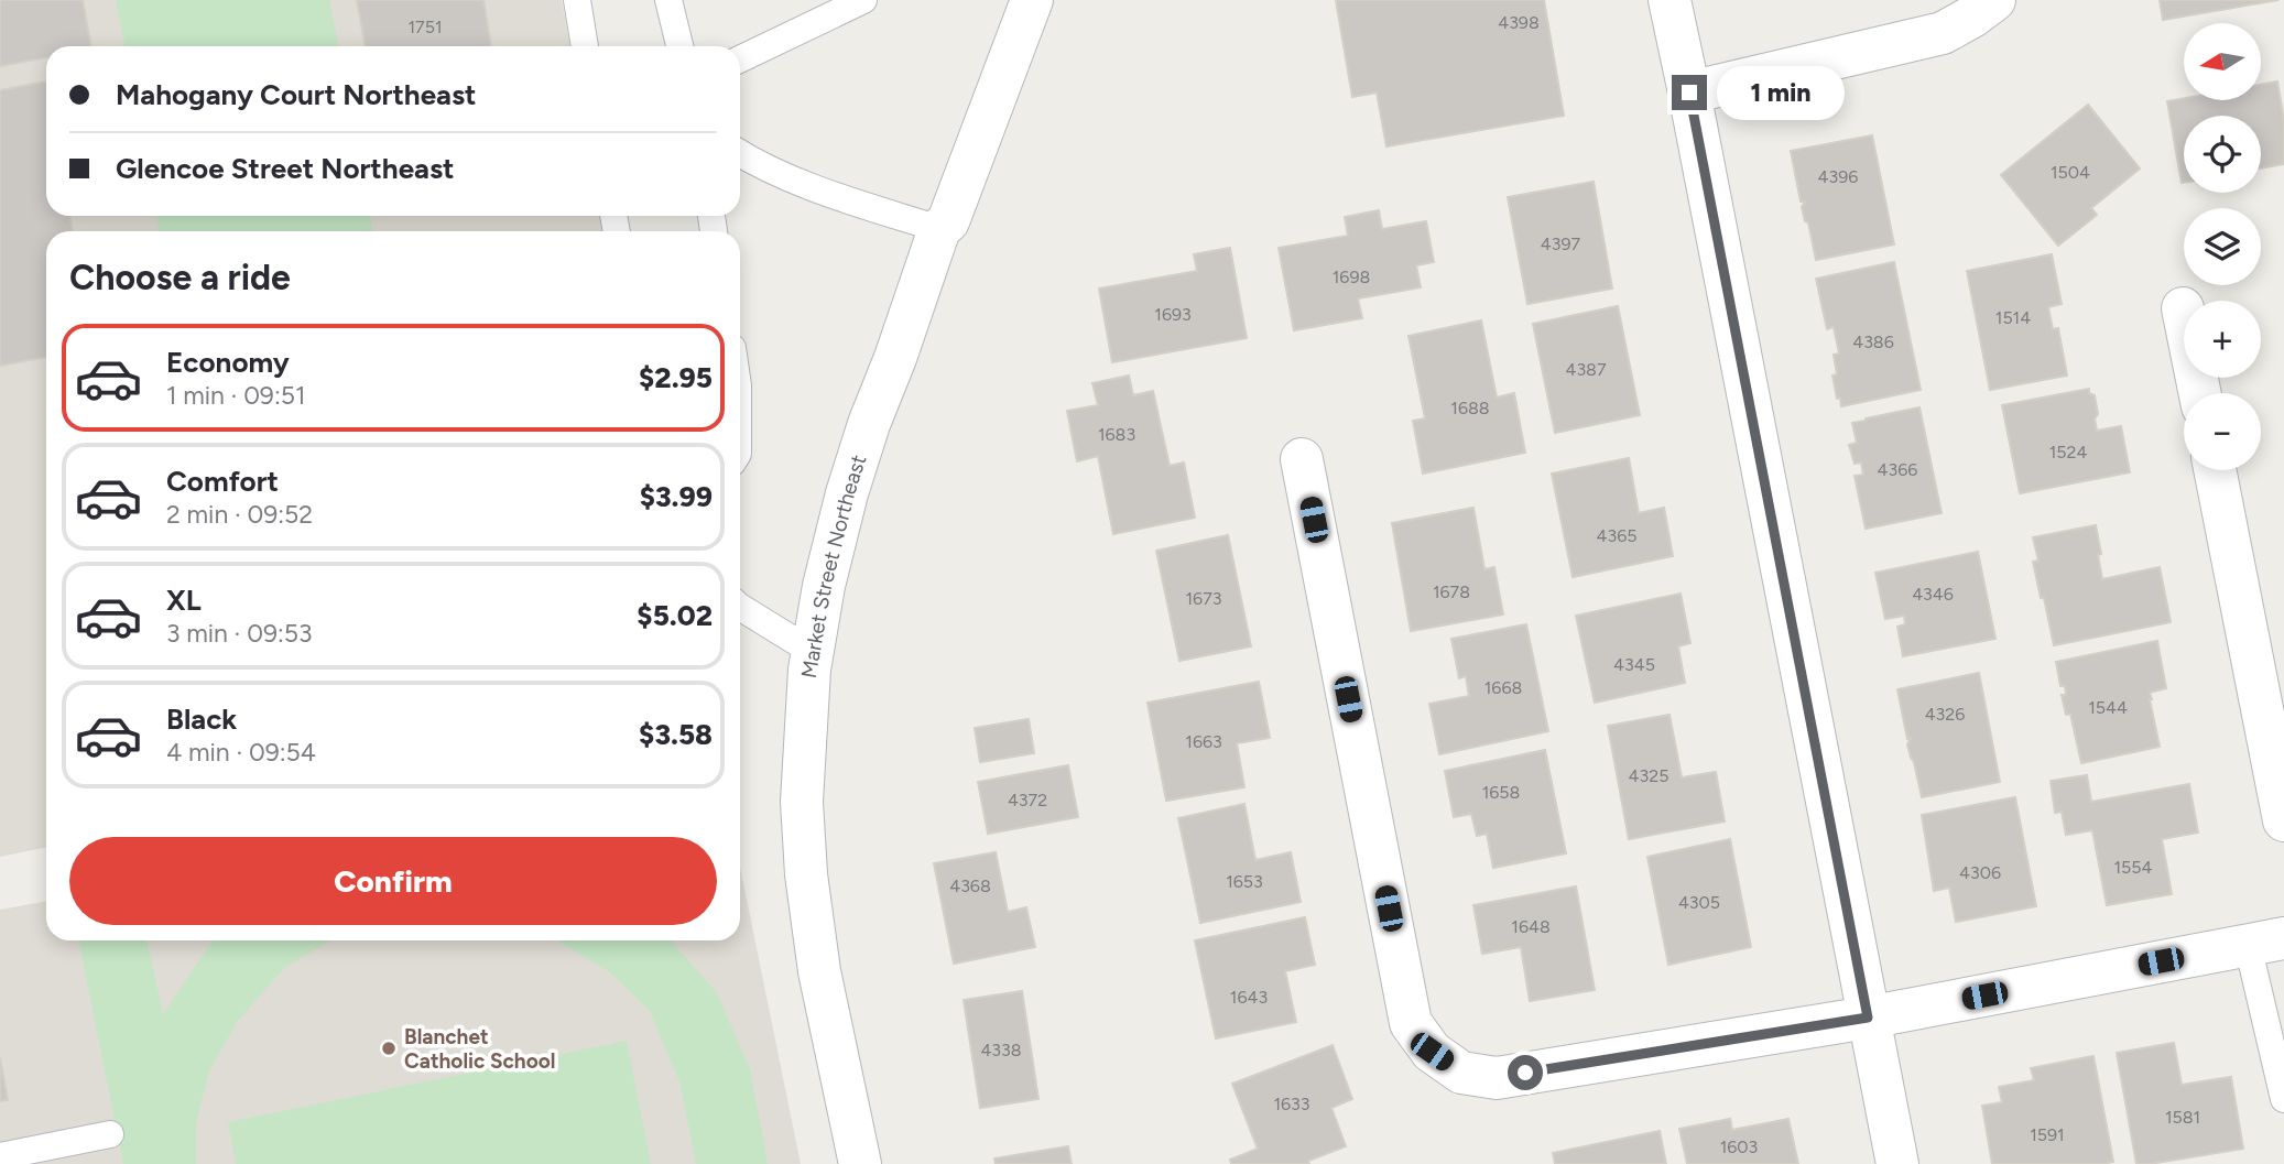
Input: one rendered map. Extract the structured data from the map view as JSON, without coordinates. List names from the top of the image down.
{
  "streets": {
    "street": ["Market Street Northeast"]
  },
  "places": ["Blanchet Catholic School"],
  "house_numbers": [
    "4398",
    "1751",
    "1504",
    "4396",
    "4397",
    "1698",
    "1693",
    "1514",
    "4386",
    "4387",
    "1688",
    "1683",
    "1524",
    "4366",
    "4365",
    "1678",
    "4346",
    "1673",
    "4345",
    "1668",
    "1544",
    "4326",
    "1663",
    "4325",
    "1658",
    "4372",
    "1554",
    "4306",
    "1653",
    "4368",
    "4305",
    "1648",
    "1643",
    "4338",
    "1633",
    "1581",
    "1591",
    "1603"
  ],
  "north": "left",
  "page": {
    "map_buttons": ["+", "−"],
    "banner": ["Mahogany Court Northeast", "Glencoe Street Northeast"],
    "bubble": "1 min",
    "heading": "Choose a ride",
    "list": [
      {
        "name": "Economy",
        "note": "1 min · 09:51",
        "value": "$2.95"
      },
      {
        "name": "Comfort",
        "note": "2 min · 09:52",
        "value": "$3.99"
      },
      {
        "name": "XL",
        "note": "3 min · 09:53",
        "value": "$5.02"
      },
      {
        "name": "Black",
        "note": "4 min · 09:54",
        "value": "$3.58"
      }
    ],
    "buttons": "Confirm"
  }
}
